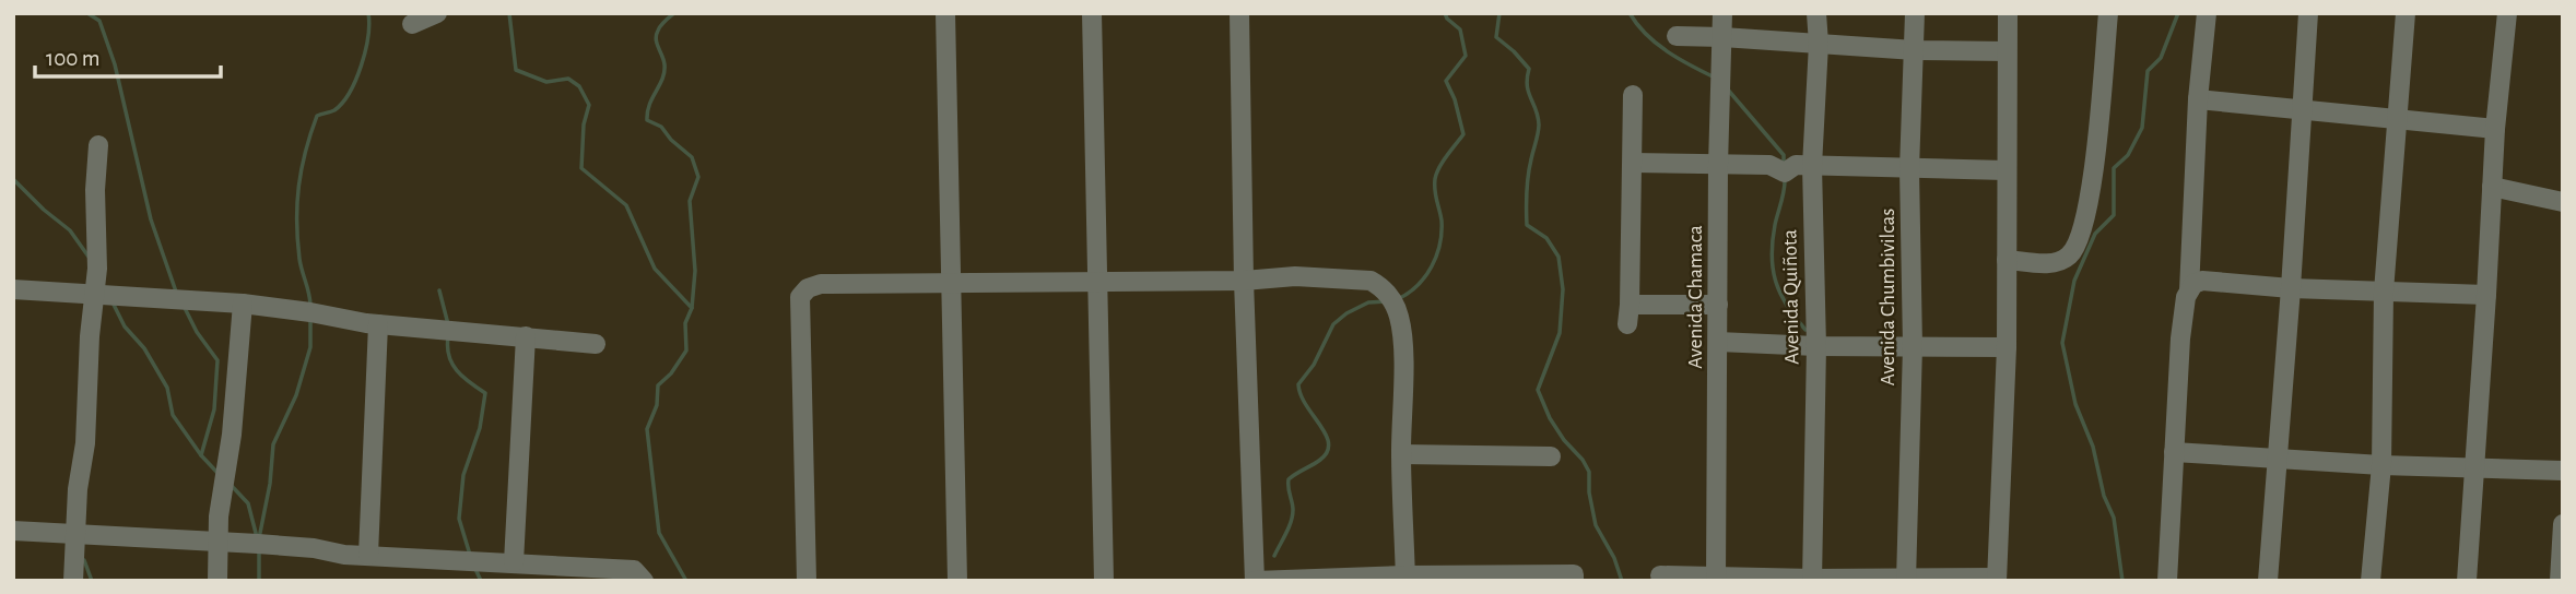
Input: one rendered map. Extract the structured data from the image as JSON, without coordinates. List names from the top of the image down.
{
  "streets": {
    "street": ["Avenida Chamaca", "Avenida Quiñota", "Avenida Chumbivilcas"]
  },
  "scale_bar": "100 m"
}
